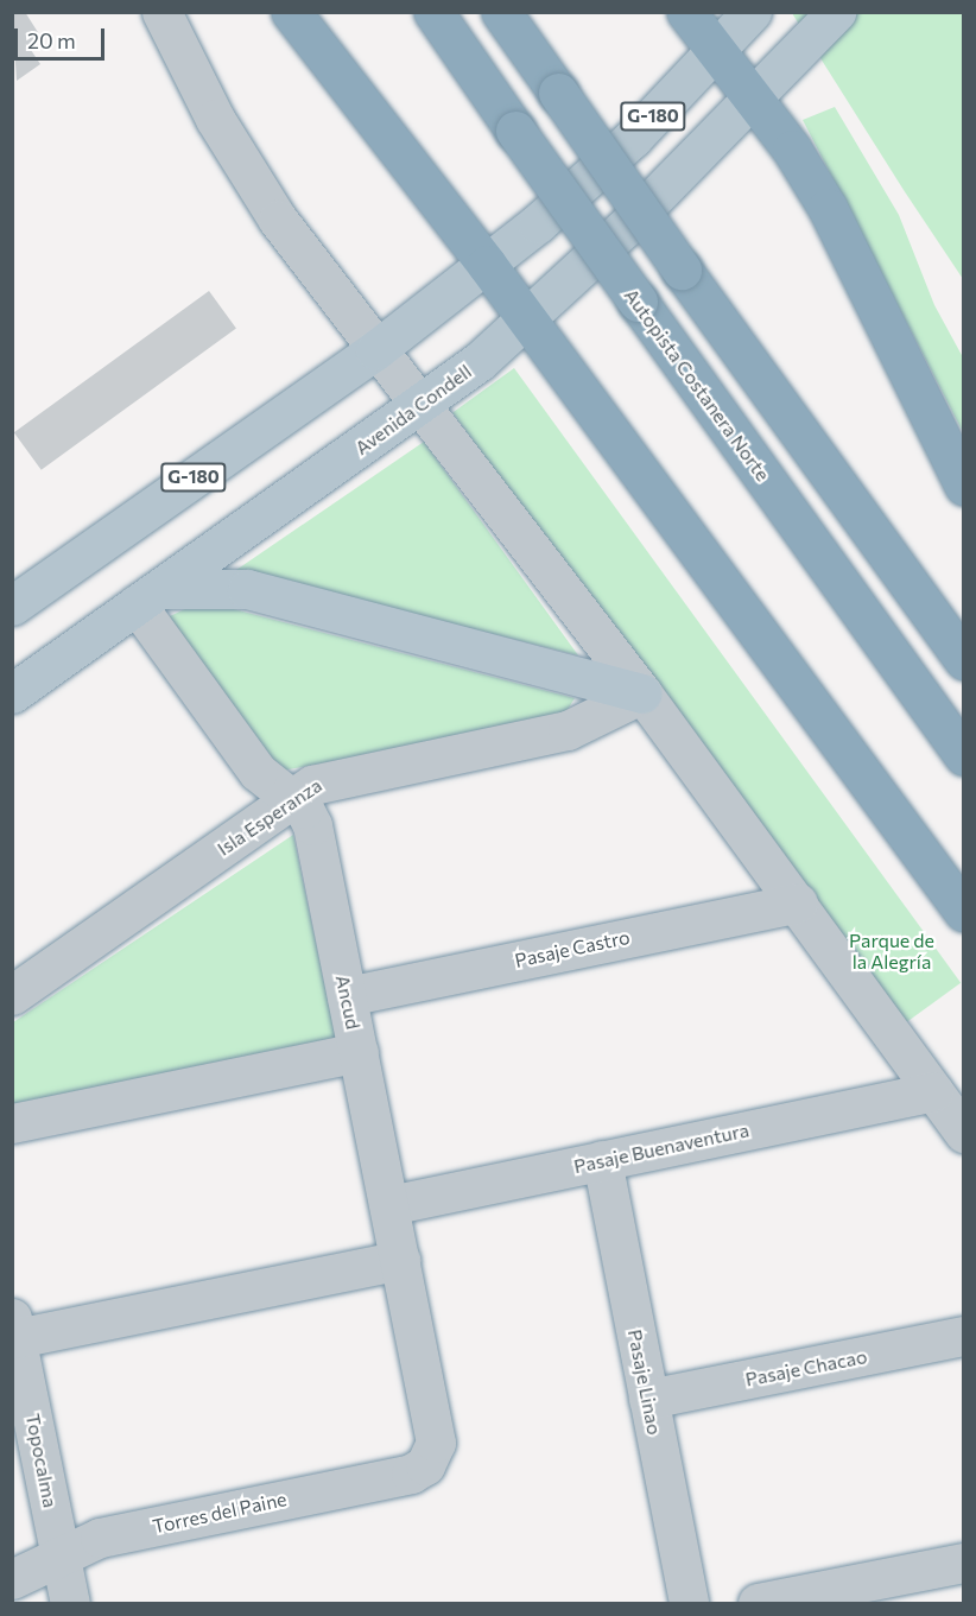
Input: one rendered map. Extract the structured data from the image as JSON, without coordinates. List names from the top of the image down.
{
  "streets": {
    "highway": ["Autopista Costanera Norte"],
    "main road": ["G-180", "Avenida Condell"],
    "street": [
      "Isla Esperanza",
      "Pasaje Castro",
      "Ancud",
      "Pasaje Buenaventura",
      "Pasaje Chacao",
      "Pasaje Linao",
      "Topocalma",
      "Torres del Paine"
    ]
  },
  "crossings": [
    ["Avenida Condell", "Ancud"],
    ["Isla Esperanza", "Ancud"],
    ["Pasaje Castro", "Ancud"],
    ["Ancud", "Pasaje Buenaventura"],
    ["Ancud", "Torres del Paine"],
    ["Pasaje Buenaventura", "Pasaje Linao"],
    ["Pasaje Chacao", "Pasaje Linao"],
    ["Topocalma", "Torres del Paine"]
  ],
  "parks": ["Parque de la Alegría"],
  "scale_bar": "20 m"
}
